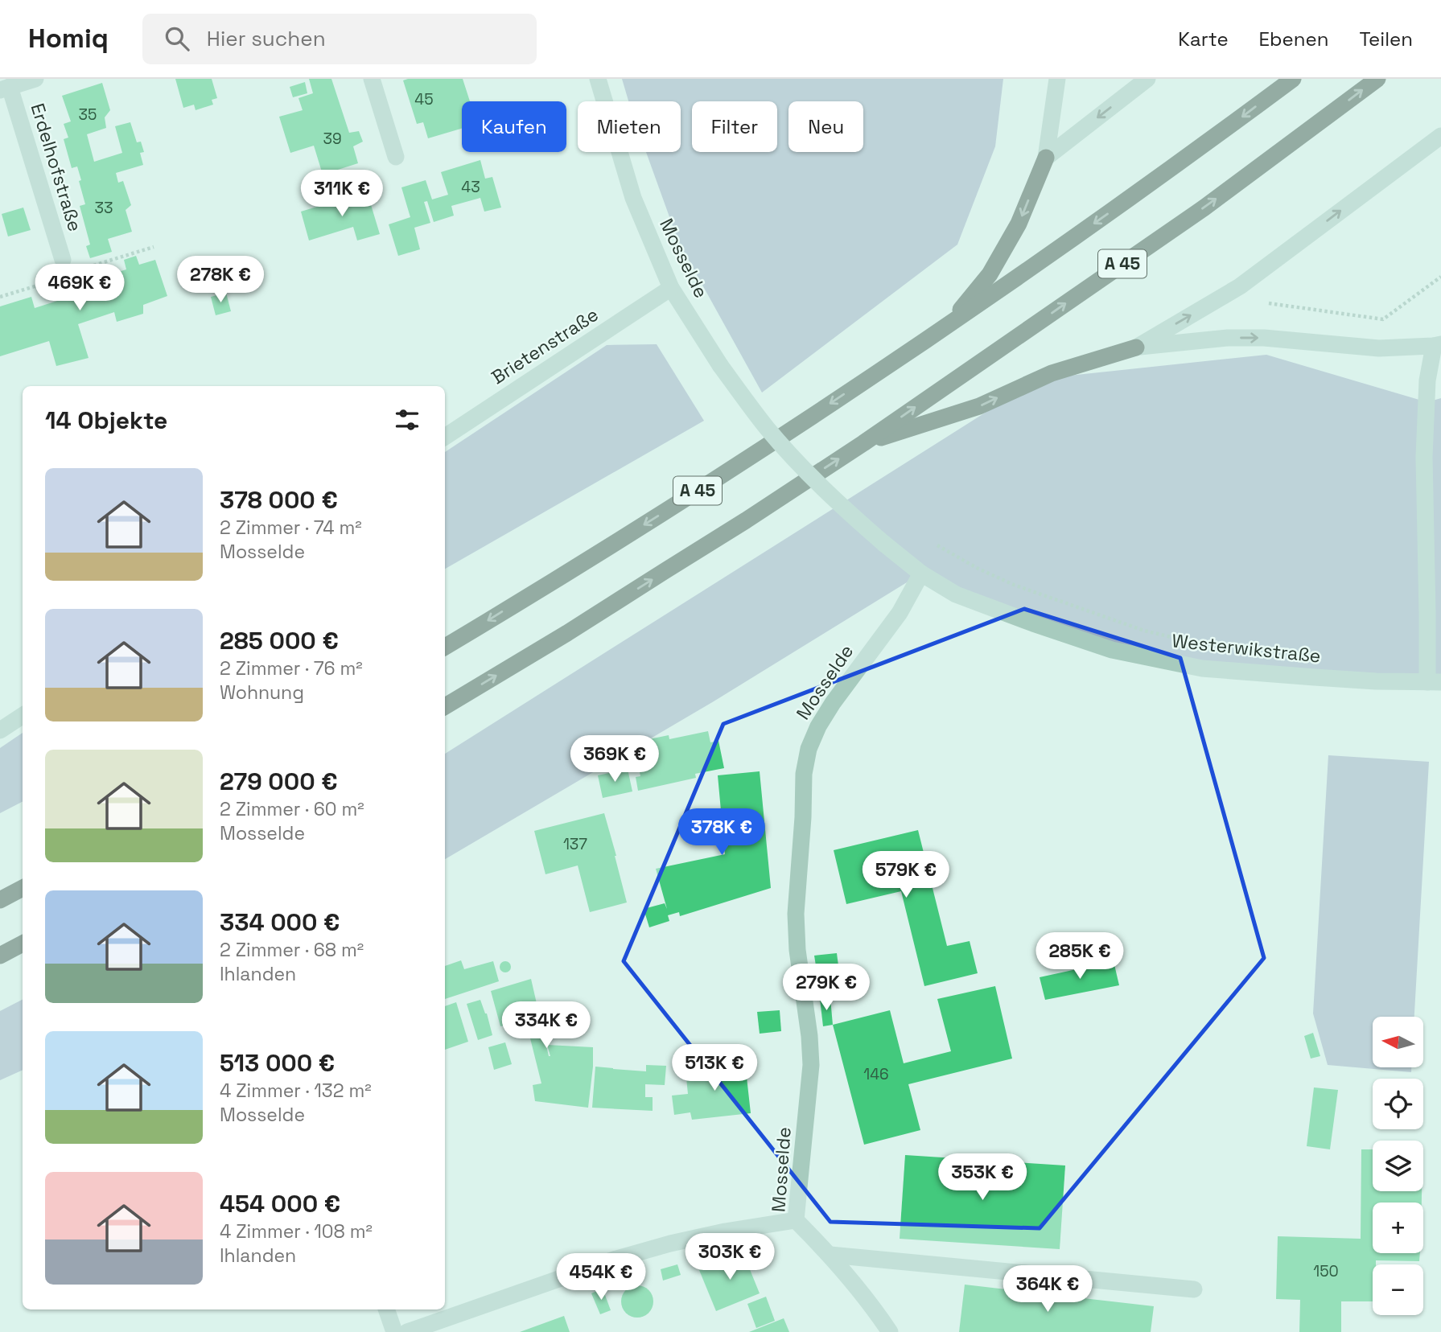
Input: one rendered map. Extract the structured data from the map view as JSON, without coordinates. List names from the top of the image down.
{
  "streets": {
    "highway": ["A 45"],
    "street": [
      "Erdelhofstraße",
      "Mosselde",
      "Brietenstraße",
      "Westerwikstraße"
    ]
  },
  "crossings": [
    ["Mosselde", "Brietenstraße"],
    ["Mosselde", "Westerwikstraße"]
  ],
  "house_numbers": [
    "45",
    "35",
    "39",
    "43",
    "33",
    "137",
    "146",
    "150"
  ],
  "north": "left",
  "page": {
    "header": "Homiq",
    "search": "Hier suchen",
    "nav": ["Karte", "Ebenen", "Teilen"],
    "chip": [
      "Kaufen",
      "Mieten",
      "Filter",
      "Neu"
    ],
    "price": [
      "311K €",
      "278K €",
      "469K €",
      "369K €",
      "378K €",
      "579K €",
      "285K €",
      "279K €",
      "334K €",
      "513K €",
      "353K €",
      "303K €",
      "454K €",
      "364K €"
    ],
    "heading": "14 Objekte",
    "list": [
      {
        "name": "378 000 €",
        "note": "2 Zimmer · 74 m² · Mosselde"
      },
      {
        "name": "285 000 €",
        "note": "2 Zimmer · 76 m² · Wohnung"
      },
      {
        "name": "279 000 €",
        "note": "2 Zimmer · 60 m² · Mosselde"
      },
      {
        "name": "334 000 €",
        "note": "2 Zimmer · 68 m² · Ihlanden"
      },
      {
        "name": "513 000 €",
        "note": "4 Zimmer · 132 m² · Mosselde"
      },
      {
        "name": "454 000 €",
        "note": "4 Zimmer · 108 m² · Ihlanden"
      }
    ],
    "map_buttons": ["+", "−"]
  }
}
